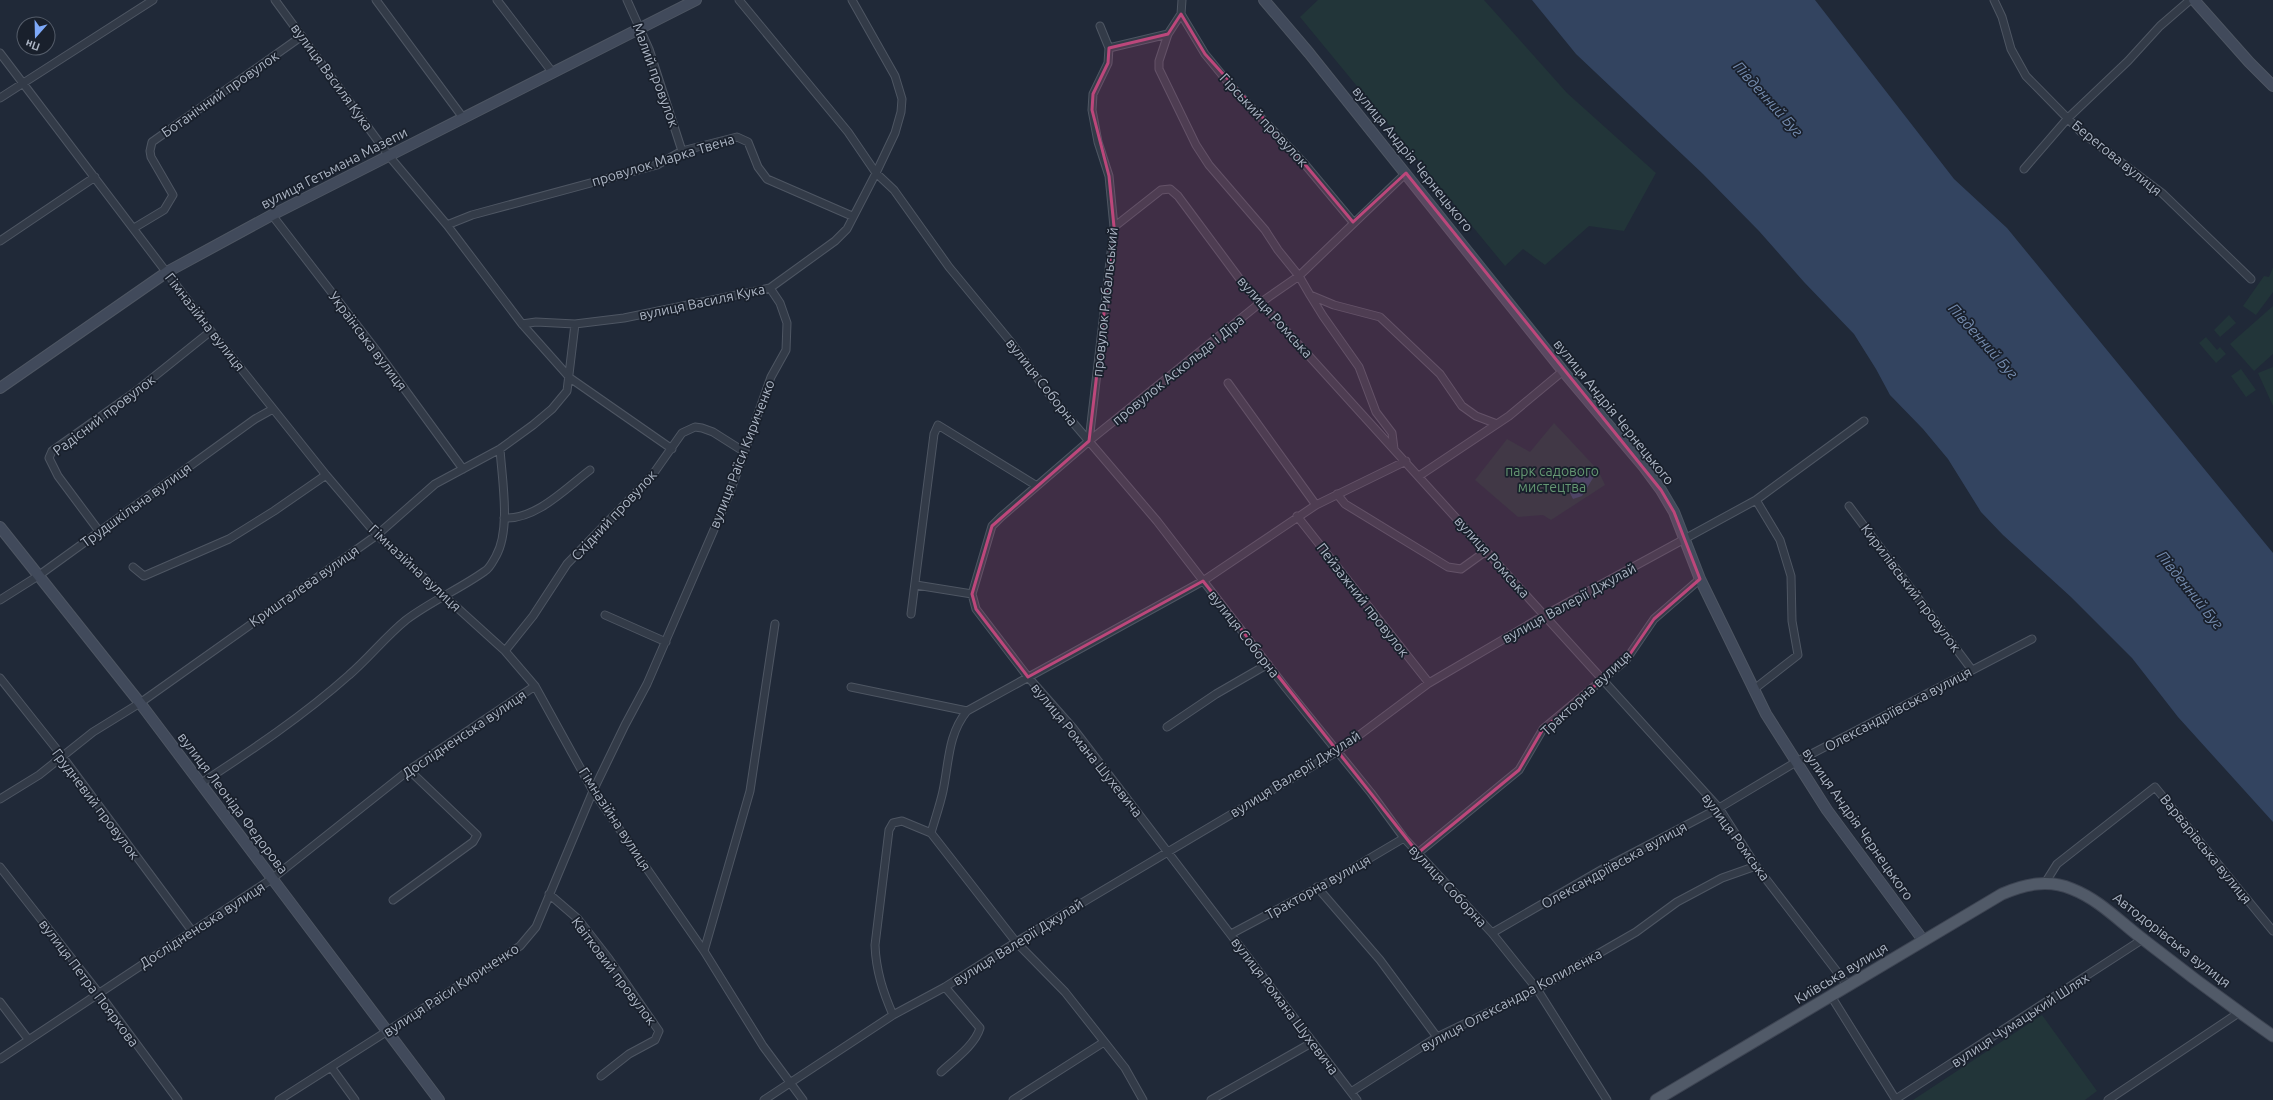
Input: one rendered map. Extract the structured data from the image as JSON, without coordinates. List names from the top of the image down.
{
  "streets": {
    "main road": ["Автодорівська вулиця", "Київська вулиця"],
    "street": [
      "Малий провулок",
      "вулиця Василя Кука",
      "Ботанічний провулок",
      "Гірський провулок",
      "Берегова вулиця",
      "вулиця Андрія Чернецького",
      "провулок Марка Твена",
      "вулиця Гетьмана Мазепи",
      "провулок Рибальський",
      "вулиця Ромська",
      "Гімназійна вулиця",
      "Українська вулиця",
      "провулок Аскольда і Діра",
      "вулиця Соборна",
      "Радісний провулок",
      "вулиця Раїси Кириченко",
      "Трудшкільна вулиця",
      "Східний провулок",
      "Кришталева вулиця",
      "Кирилівський провулок",
      "Пейзажний провулок",
      "вулиця Валерії Джулай",
      "Тракторна вулиця",
      "Олександріївська вулиця",
      "Дослідненська вулиця",
      "вулиця Романа Шухевича",
      "вулиця Леоніда Федорова",
      "Грудневий провулок",
      "Варварівська вулиця",
      "Квітковий провулок",
      "вулиця Петра Пояркова",
      "вулиця Олександра Копиленка",
      "вулиця Чумацький Шлях"
    ]
  },
  "crossings": [
    ["Малий провулок", "провулок Марка Твена"],
    ["Малий провулок", "вулиця Гетьмана Мазепи"],
    ["вулиця Василя Кука", "Ботанічний провулок"],
    ["вулиця Василя Кука", "провулок Марка Твена"],
    ["вулиця Василя Кука", "вулиця Гетьмана Мазепи"],
    ["вулиця Василя Кука", "вулиця Соборна"],
    ["вулиця Василя Кука", "вулиця Раїси Кириченко"],
    ["вулиця Василя Кука", "Східний провулок"],
    ["вулиця Василя Кука", "Кришталева вулиця"],
    ["Ботанічний провулок", "Гімназійна вулиця"],
    ["Гірський провулок", "провулок Аскольда і Діра"],
    ["вулиця Андрія Чернецького", "провулок Аскольда і Діра"],
    ["вулиця Андрія Чернецького", "вулиця Валерії Джулай"],
    ["вулиця Андрія Чернецького", "Тракторна вулиця"],
    ["вулиця Андрія Чернецького", "Олександріївська вулиця"],
    ["вулиця Андрія Чернецького", "Київська вулиця"],
    ["вулиця Гетьмана Мазепи", "Гімназійна вулиця"],
    ["вулиця Гетьмана Мазепи", "Українська вулиця"],
    ["провулок Рибальський", "вулиця Ромська"],
    ["провулок Рибальський", "провулок Аскольда і Діра"],
    ["провулок Рибальський", "вулиця Соборна"],
    ["вулиця Ромська", "провулок Аскольда і Діра"],
    ["вулиця Ромська", "вулиця Валерії Джулай"],
    ["вулиця Ромська", "Тракторна вулиця"],
    ["вулиця Ромська", "Олександріївська вулиця"],
    ["вулиця Ромська", "Київська вулиця"],
    ["вулиця Ромська", "вулиця Олександра Копиленка"],
    ["Гімназійна вулиця", "Радісний провулок"],
    ["Гімназійна вулиця", "вулиця Раїси Кириченко"],
    ["Гімназійна вулиця", "Трудшкільна вулиця"],
    ["Гімназійна вулиця", "Східний провулок"],
    ["Гімназійна вулиця", "Кришталева вулиця"],
    ["Гімназійна вулиця", "вулиця Валерії Джулай"],
    ["Гімназійна вулиця", "Дослідненська вулиця"],
    ["Українська вулиця", "Кришталева вулиця"],
    ["провулок Аскольда і Діра", "вулиця Соборна"],
    ["вулиця Соборна", "вулиця Валерії Джулай"],
    ["вулиця Соборна", "Тракторна вулиця"],
    ["вулиця Соборна", "Олександріївська вулиця"],
    ["вулиця Соборна", "вулиця Олександра Копиленка"],
    ["Радісний провулок", "Трудшкільна вулиця"],
    ["вулиця Раїси Кириченко", "Східний провулок"],
    ["вулиця Раїси Кириченко", "вулиця Леоніда Федорова"],
    ["вулиця Раїси Кириченко", "Квітковий провулок"],
    ["Трудшкільна вулиця", "вулиця Леоніда Федорова"],
    ["Кришталева вулиця", "вулиця Леоніда Федорова"],
    ["Кришталева вулиця", "Грудневий провулок"],
    ["Кирилівський провулок", "Олександріївська вулиця"],
    ["Пейзажний провулок", "вулиця Валерії Джулай"],
    ["вулиця Валерії Джулай", "вулиця Романа Шухевича"],
    ["Тракторна вулиця", "вулиця Романа Шухевича"],
    ["Дослідненська вулиця", "вулиця Леоніда Федорова"],
    ["Дослідненська вулиця", "Грудневий провулок"],
    ["Дослідненська вулиця", "вулиця Петра Пояркова"],
    ["вулиця Романа Шухевича", "вулиця Олександра Копиленка"],
    ["Варварівська вулиця", "Автодорівська вулиця"],
    ["Варварівська вулиця", "Київська вулиця"],
    ["Автодорівська вулиця", "Київська вулиця"],
    ["Автодорівська вулиця", "вулиця Чумацький Шлях"]
  ],
  "water": ["Південний Буг"],
  "parks": ["парк садового мистецтва"],
  "north": "bottom"
}
